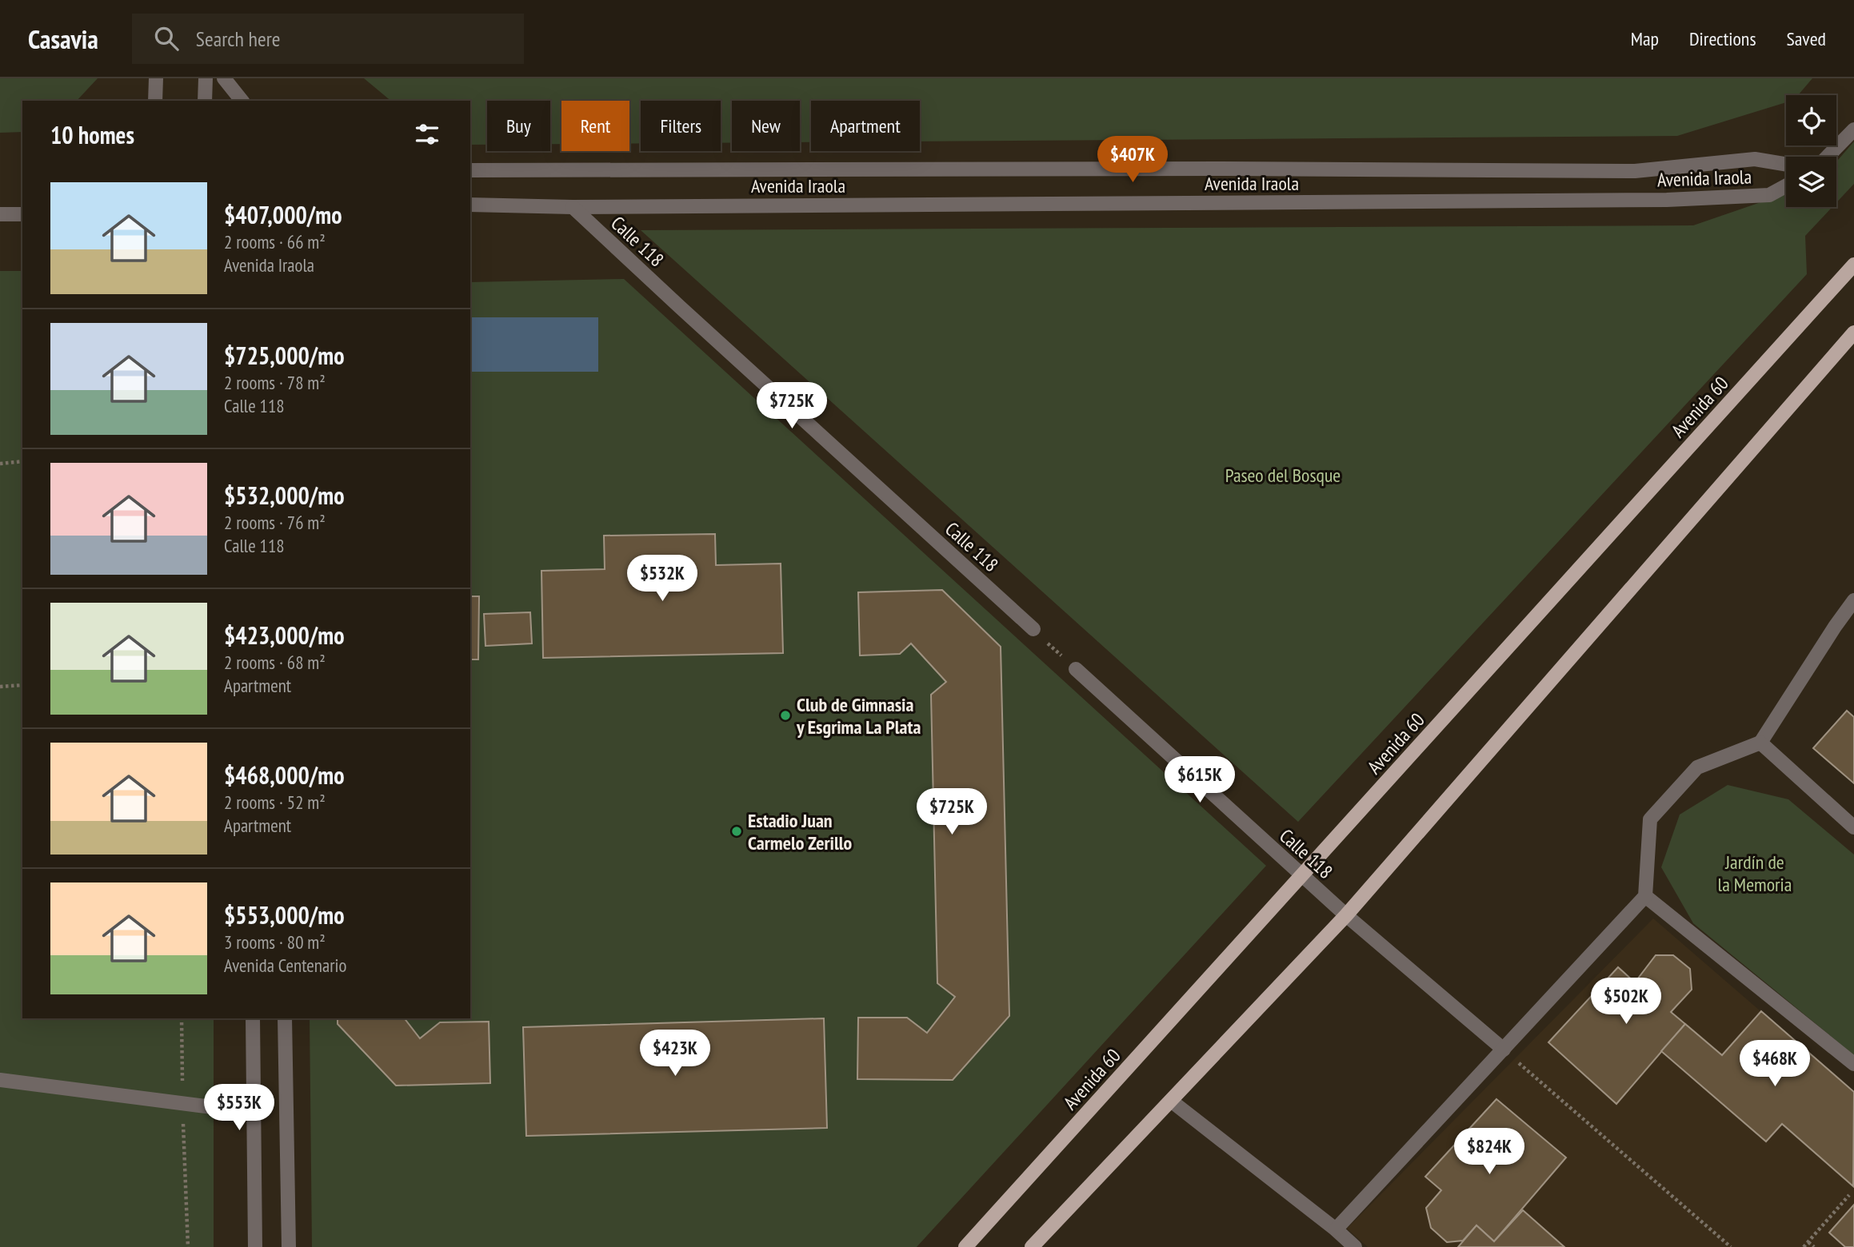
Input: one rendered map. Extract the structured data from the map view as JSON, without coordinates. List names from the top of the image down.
{
  "streets": {
    "main road": ["Avenida 60"],
    "street": ["Avenida Iraola", "Calle 118"]
  },
  "crossings": [
    ["Avenida Iraola", "Calle 118"],
    ["Calle 118", "Avenida 60"]
  ],
  "parks": ["Paseo del Bosque", "Jardín de la Memoria"],
  "places": ["Club de Gimnasia y Esgrima La Plata", "Estadio Juan Carmelo Zerillo"],
  "page": {
    "header": "Casavia",
    "search": "Search here",
    "nav": ["Map", "Directions", "Saved"],
    "chip": [
      "Buy",
      "Rent",
      "Filters",
      "New",
      "Apartment"
    ],
    "heading": "10 homes",
    "price": [
      "$407K",
      "$725K",
      "$532K",
      "$615K",
      "$725K",
      "$502K",
      "$423K",
      "$468K",
      "$553K",
      "$824K"
    ],
    "list": [
      {
        "name": "$407,000/mo",
        "note": "2 rooms · 66 m² · Avenida Iraola"
      },
      {
        "name": "$725,000/mo",
        "note": "2 rooms · 78 m² · Calle 118"
      },
      {
        "name": "$532,000/mo",
        "note": "2 rooms · 76 m² · Calle 118"
      },
      {
        "name": "$423,000/mo",
        "note": "2 rooms · 68 m² · Apartment"
      },
      {
        "name": "$468,000/mo",
        "note": "2 rooms · 52 m² · Apartment"
      },
      {
        "name": "$553,000/mo",
        "note": "3 rooms · 80 m² · Avenida Centenario"
      }
    ]
  }
}
